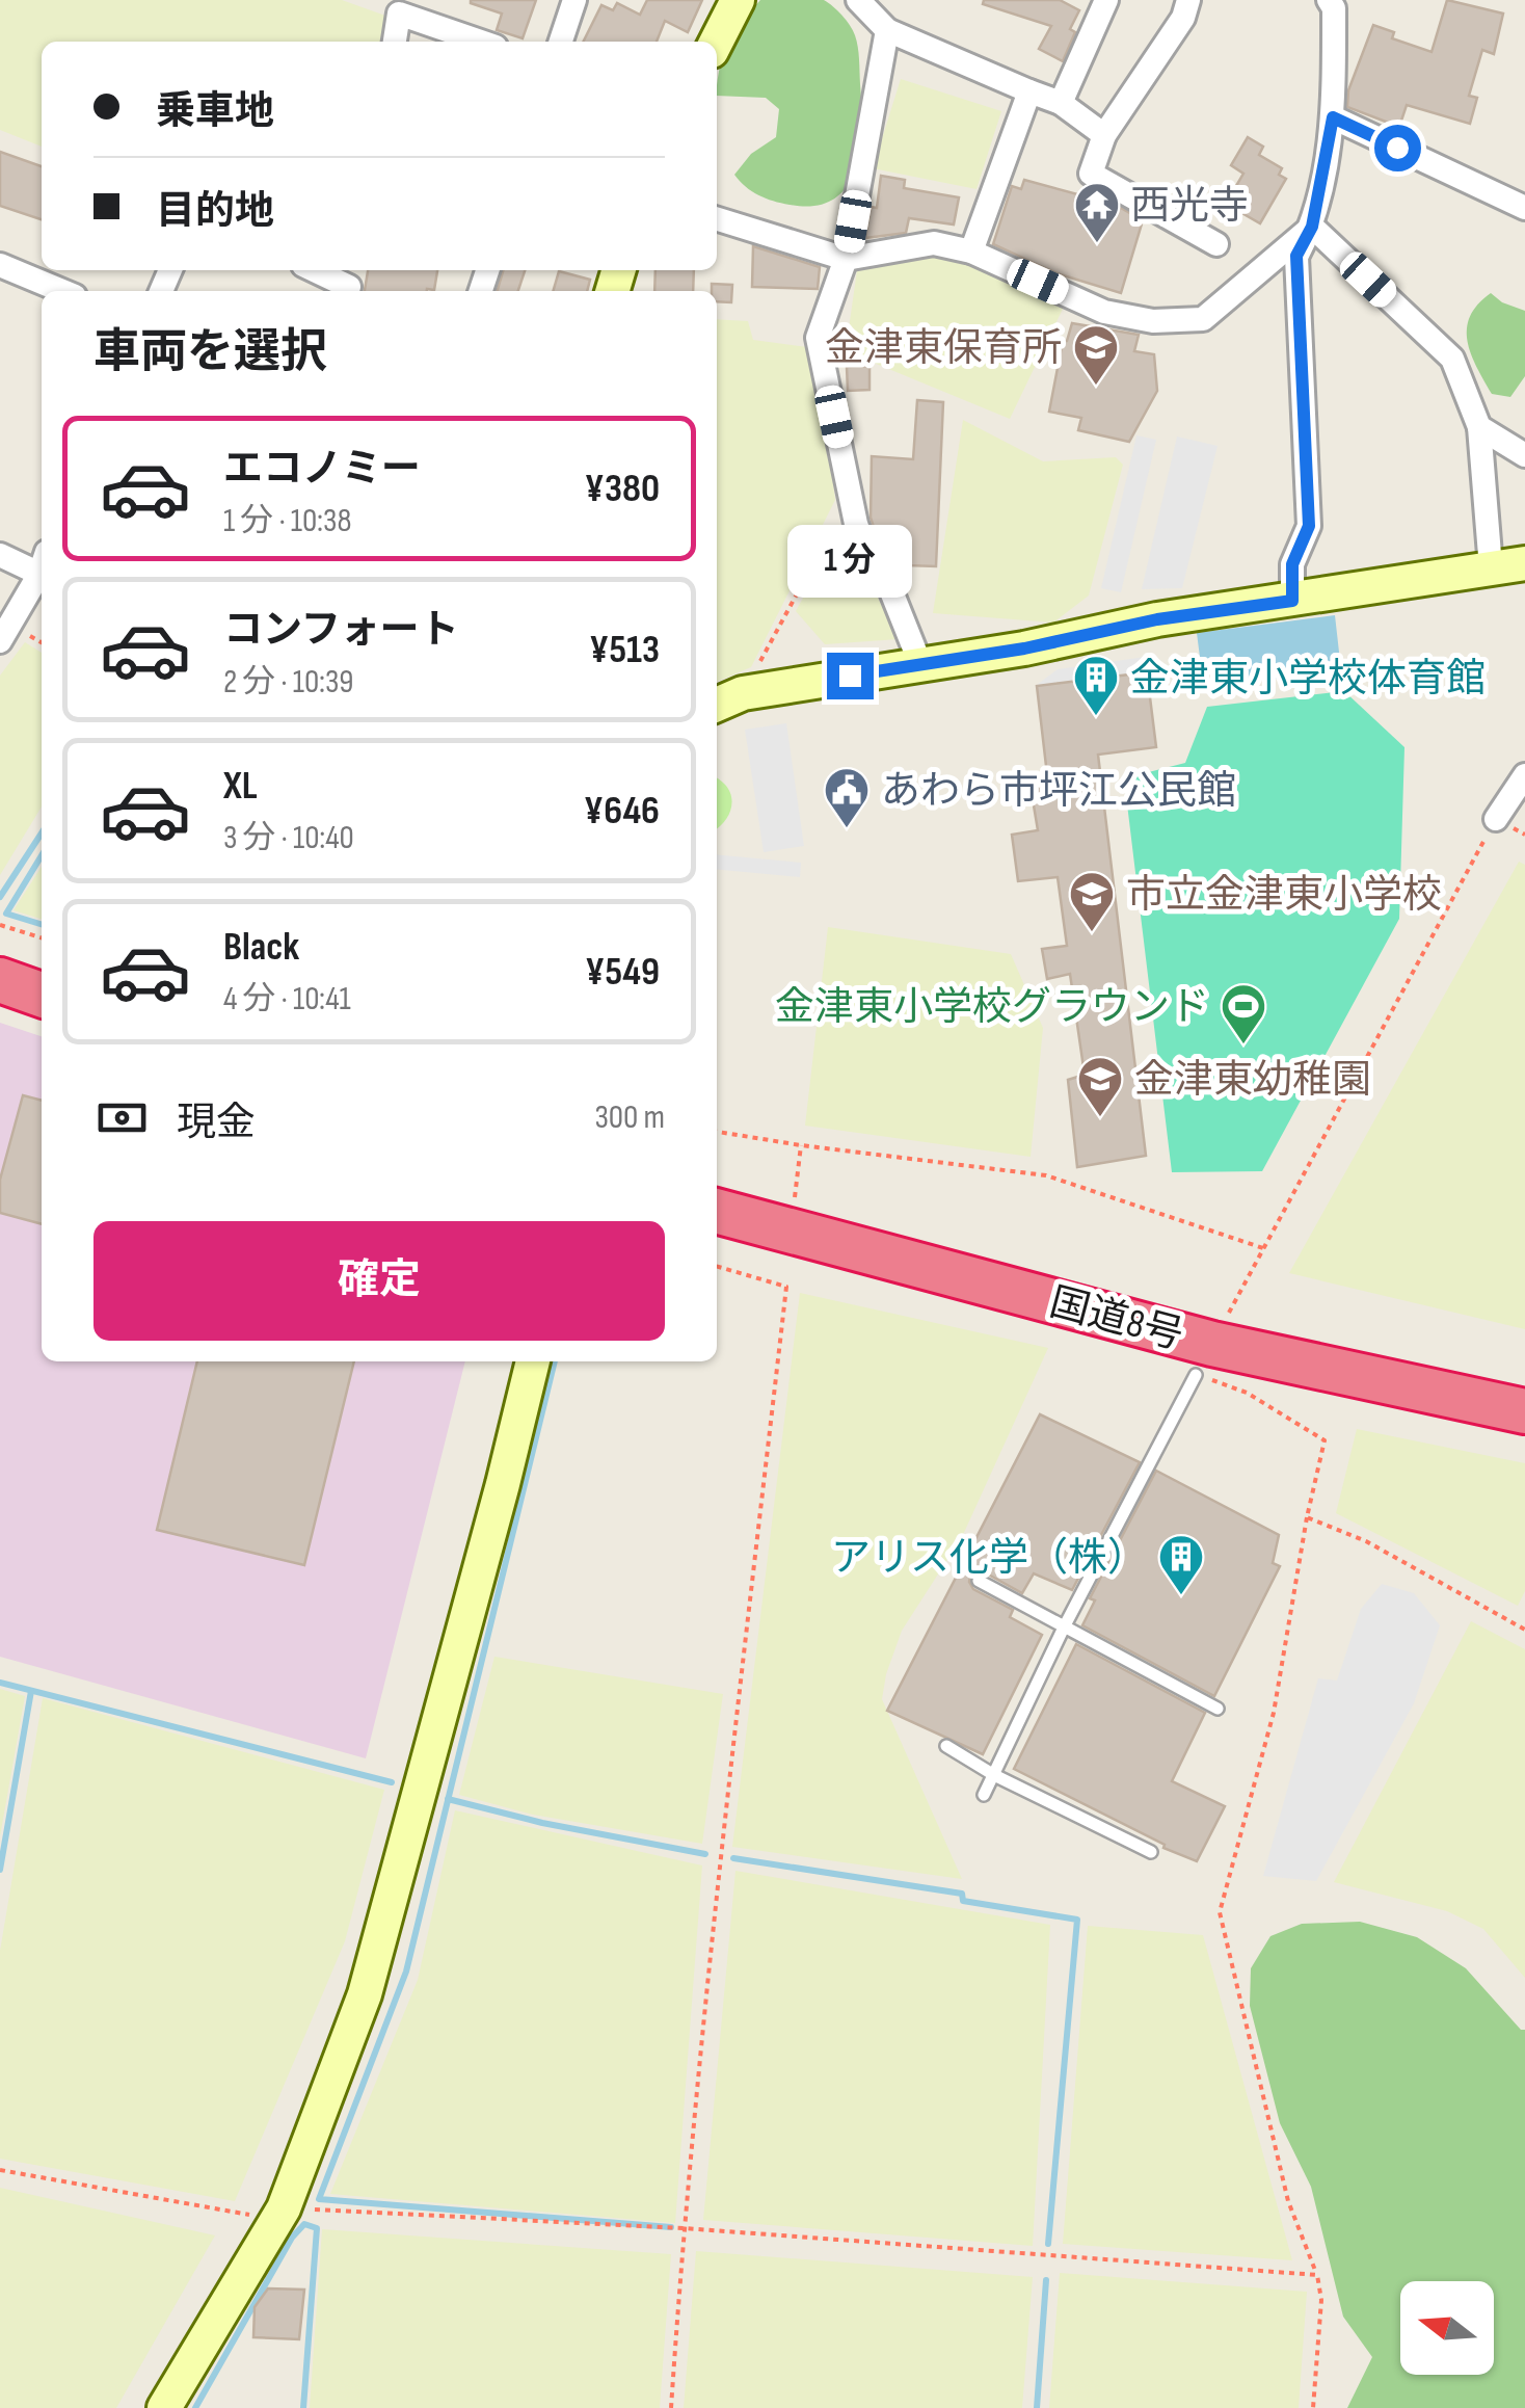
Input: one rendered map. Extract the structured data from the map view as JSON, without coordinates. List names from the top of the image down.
{
  "streets": {
    "highway": ["国道8号"]
  },
  "places": {
    "temple": ["西光寺"],
    "school or university": ["金津東保育所", "市立金津東小学校", "金津東幼稚園"],
    "building": ["金津東小学校体育館", "アリス化学（株）"],
    "public building": ["あわら市坪江公民館"],
    "sports": ["金津東小学校グラウンド"]
  },
  "north": "left",
  "page": {
    "banner": ["乗車地", "目的地"],
    "heading": "車両を選択",
    "list": [
      {
        "name": "エコノミー",
        "note": "1 分 · 10:38",
        "value": "¥380"
      },
      {
        "name": "コンフォート",
        "note": "2 分 · 10:39",
        "value": "¥513"
      },
      {
        "name": "XL",
        "note": "3 分 · 10:40",
        "value": "¥646"
      },
      {
        "name": "Black",
        "note": "4 分 · 10:41",
        "value": "¥549"
      }
    ],
    "bubble": "1 分",
    "pay": ["現金", "300 m"],
    "buttons": "確定"
  }
}
